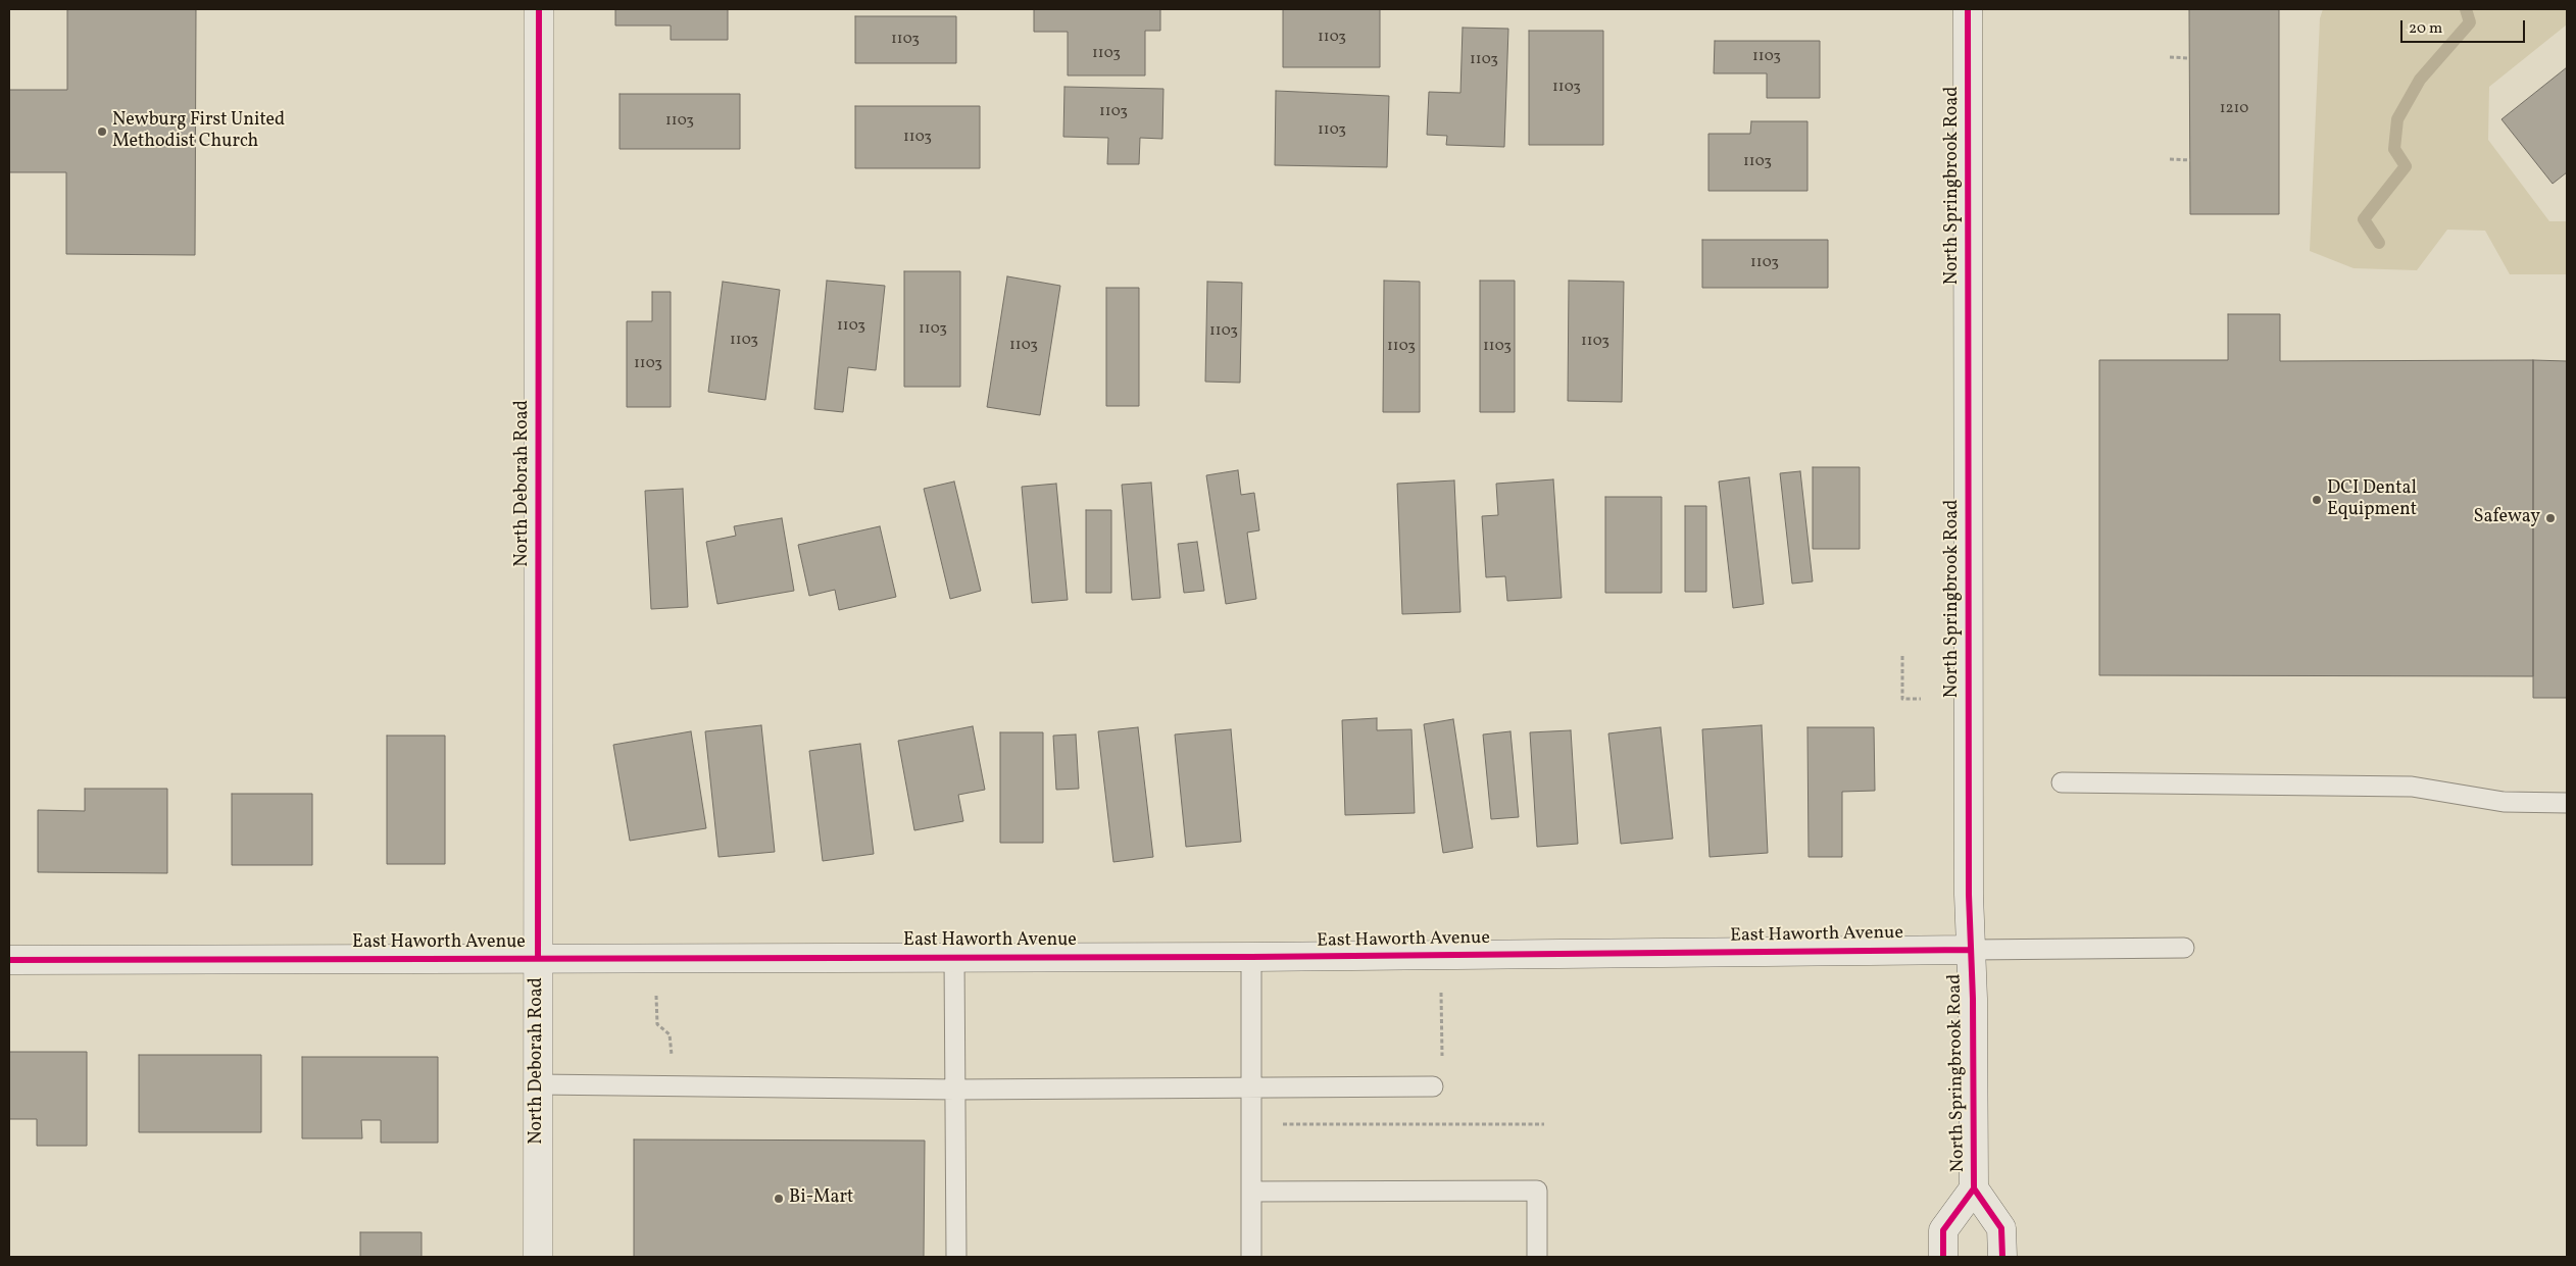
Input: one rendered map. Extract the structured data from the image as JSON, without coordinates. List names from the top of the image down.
{
  "streets": {
    "street": ["North Springbrook Road", "North Deborah Road", "East Haworth Avenue"]
  },
  "crossings": [
    ["North Springbrook Road", "East Haworth Avenue"],
    ["North Deborah Road", "East Haworth Avenue"]
  ],
  "places": [
    "Newburg First United Methodist Church",
    "DCI Dental Equipment",
    "Safeway",
    "Bi-Mart"
  ],
  "house_numbers": [
    "1103",
    "1103",
    "1103",
    "1103",
    "1103",
    "1103",
    "1210",
    "1103",
    "1103",
    "1103",
    "1103",
    "1103",
    "1103",
    "1103",
    "1103",
    "1103",
    "1103",
    "1103",
    "1103",
    "1103",
    "1103",
    "1103"
  ],
  "scale_bar": "20 m"
}
